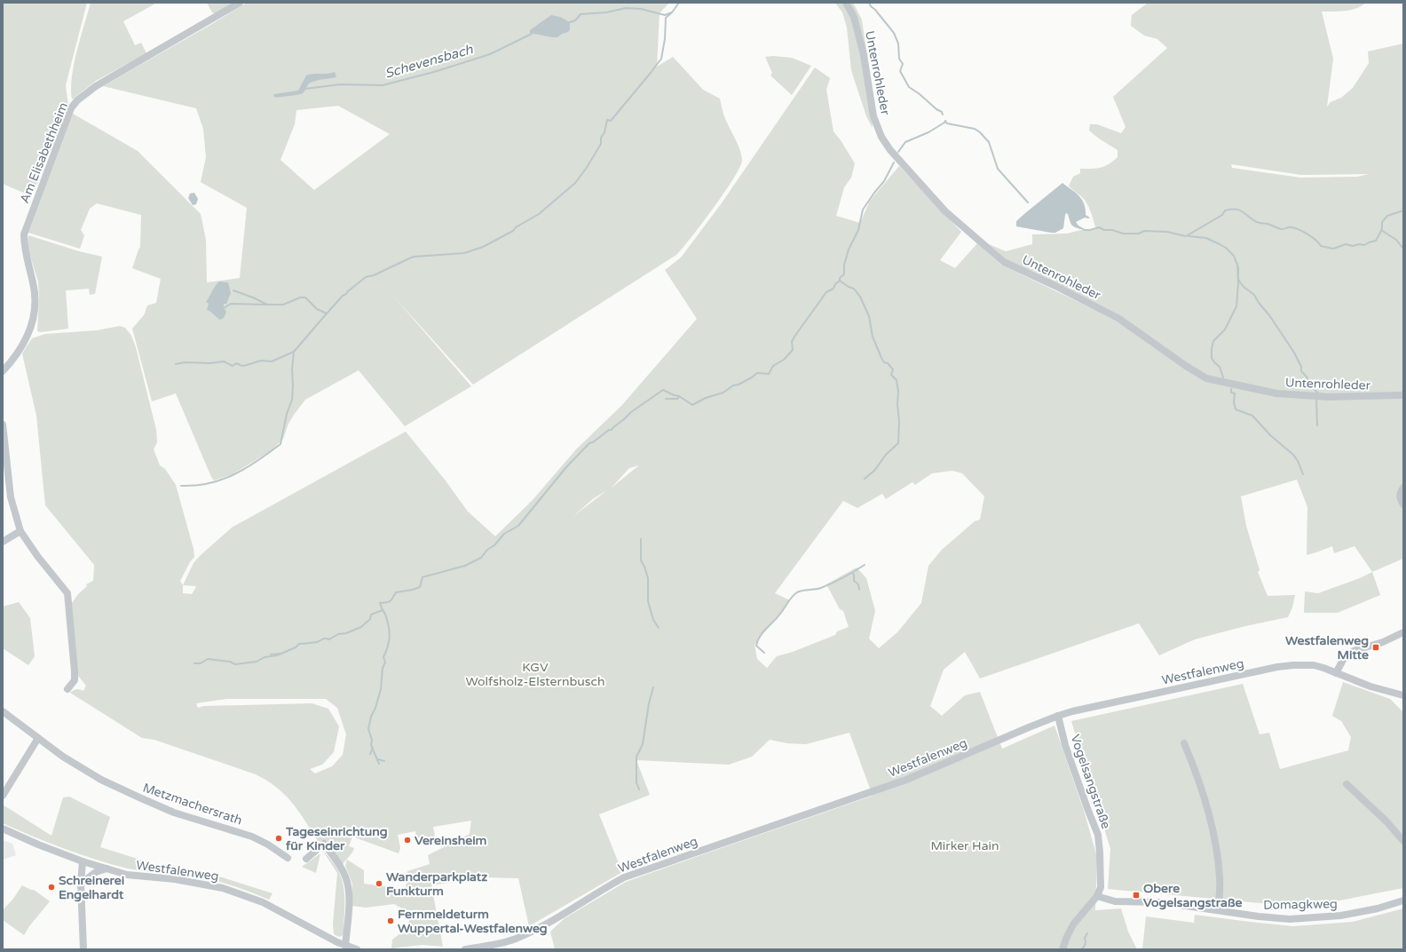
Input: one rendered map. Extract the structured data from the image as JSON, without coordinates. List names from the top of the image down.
{
  "streets": {
    "street": [
      "Untenrohleder",
      "Am Elisabethheim",
      "Westfalenweg",
      "Vogelsangstraße",
      "Metzmachersrath",
      "Domagkweg"
    ]
  },
  "crossings": [
    ["Westfalenweg", "Vogelsangstraße"],
    ["Vogelsangstraße", "Domagkweg"]
  ],
  "water": ["Schevensbach"],
  "parks": ["KGV Wolfsholz-Elsternbusch", "Mirker Hain"],
  "places": {
    "transit": ["Westfalenweg Mitte", "Obere Vogelsangstraße"],
    "other": [
      "Tageseinrichtung für Kinder",
      "Vereinsheim",
      "Wanderparkplatz Funkturm",
      "Schreinerei Engelhardt",
      "Fernmeldeturm Wuppertal-Westfalenweg"
    ]
  }
}
